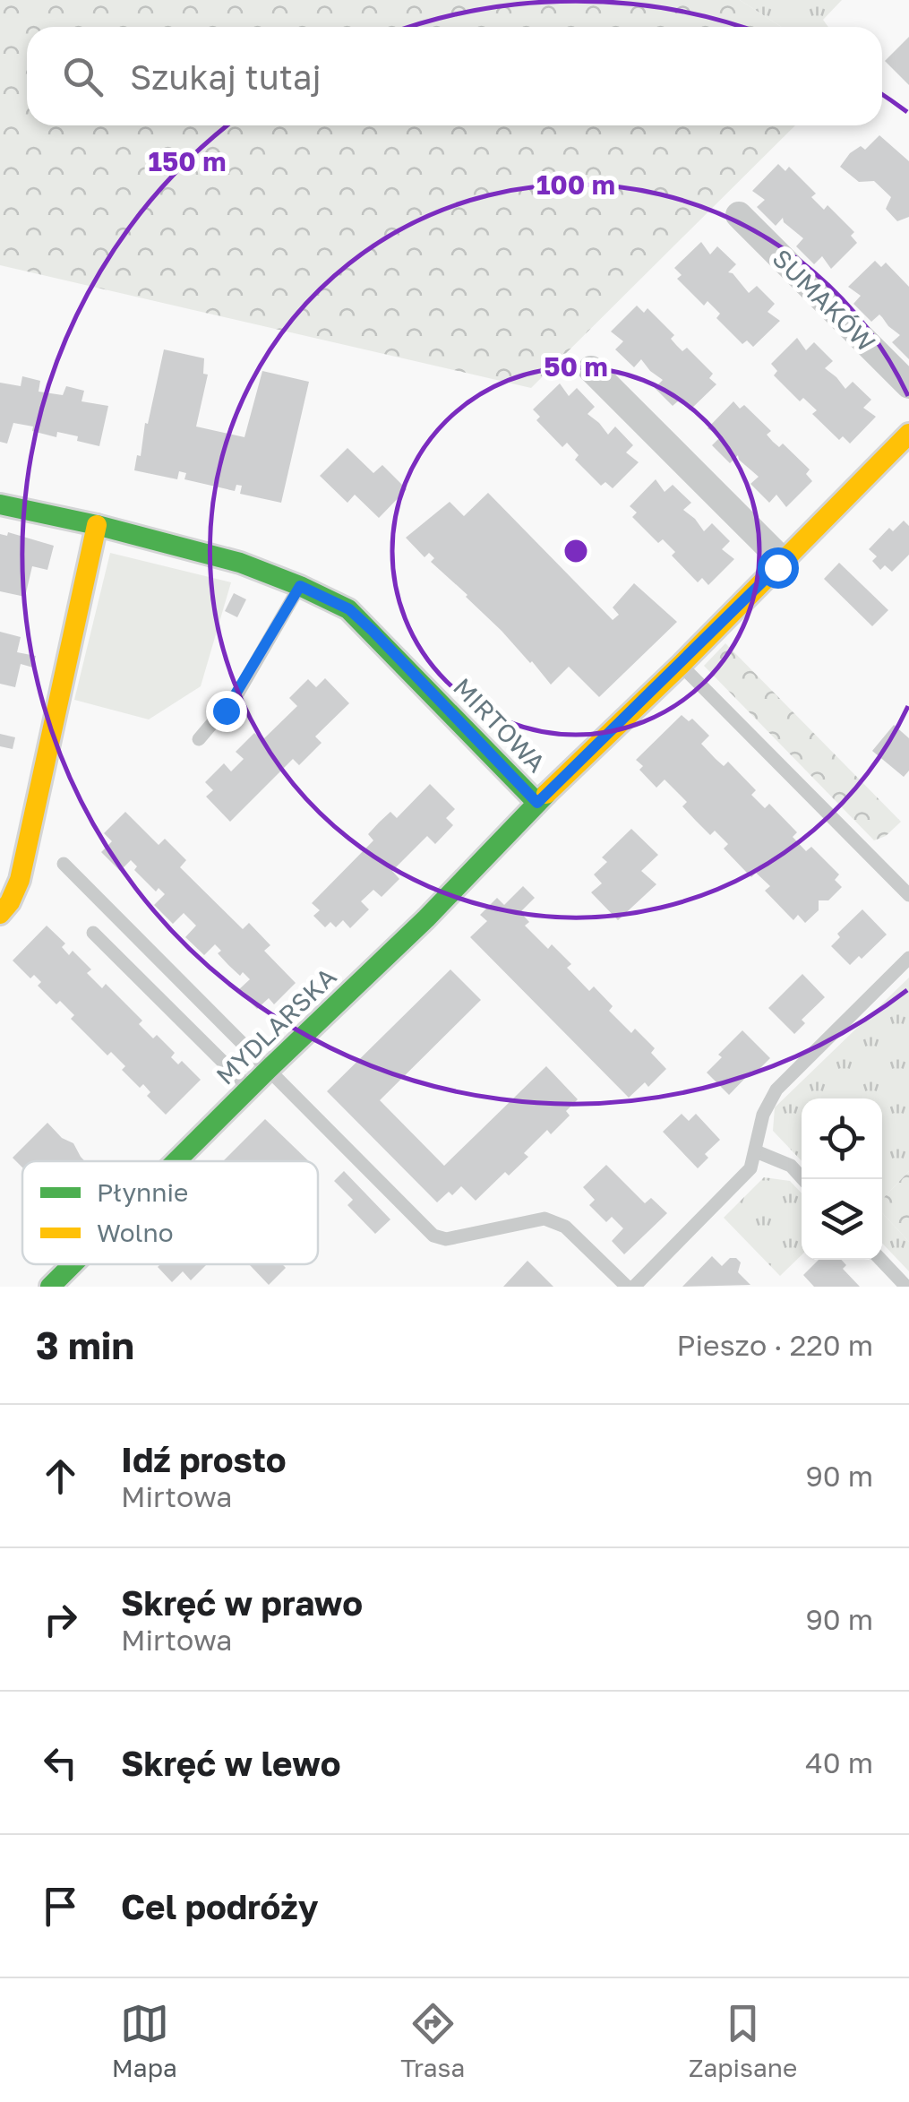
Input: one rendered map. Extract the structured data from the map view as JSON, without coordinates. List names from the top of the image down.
{
  "streets": {
    "street": ["SUMAKÓW", "MIRTOWA", "MYDLARSKA"]
  },
  "crossings": [
    ["MIRTOWA", "MYDLARSKA"]
  ],
  "legend": ["Płynnie", "Wolno"],
  "page": {
    "search": "Szukaj tutaj",
    "heading": ["3 min", "Pieszo · 220 m"],
    "list": [
      ["Idź prosto", "Mirtowa", "90 m"],
      ["Skręć w prawo", "Mirtowa", "90 m"],
      ["Skręć w lewo", "40 m"],
      "Cel podróży"
    ],
    "nav": ["Mapa", "Trasa", "Zapisane"]
  },
  "rings": ["150 m", "100 m", "50 m"]
}
